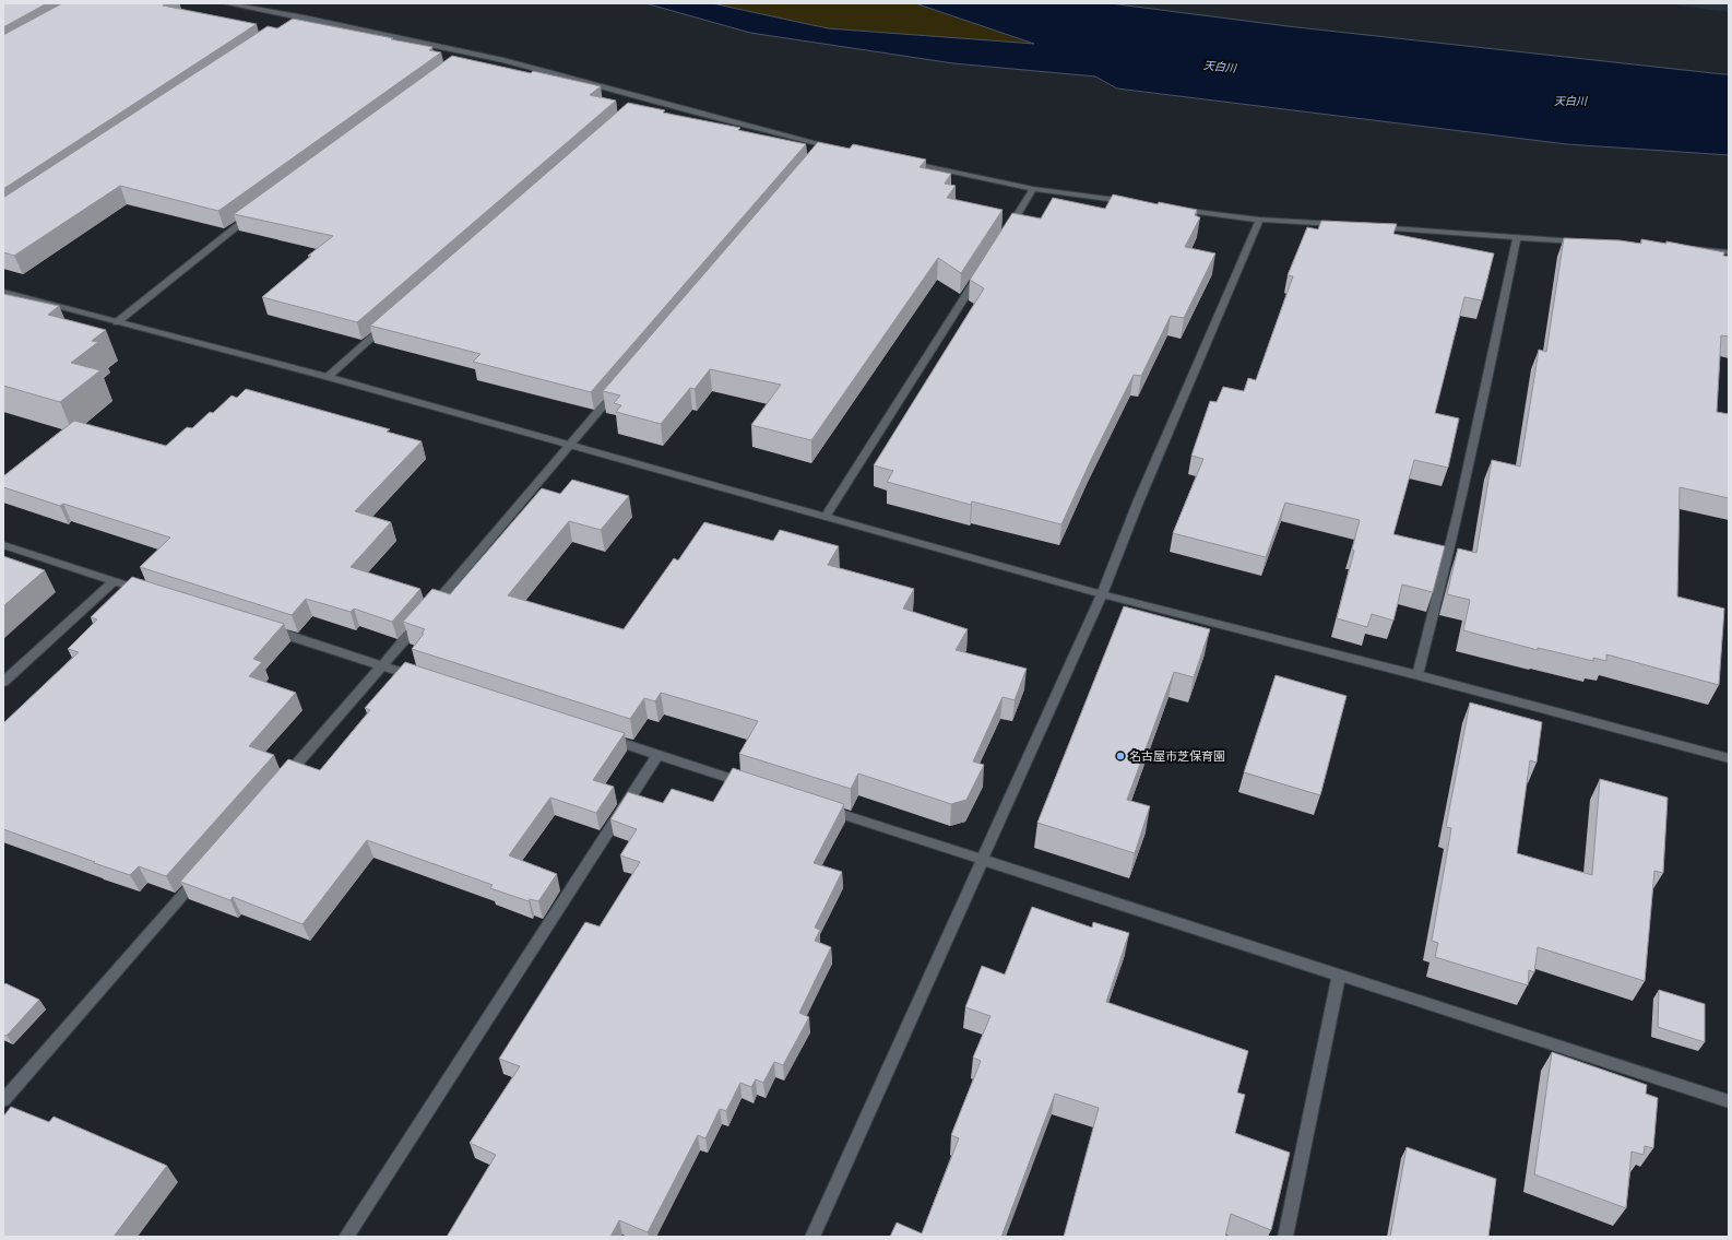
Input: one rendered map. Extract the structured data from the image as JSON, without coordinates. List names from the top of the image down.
{
  "water": ["天白川"],
  "places": ["名古屋市芝保育園"]
}
